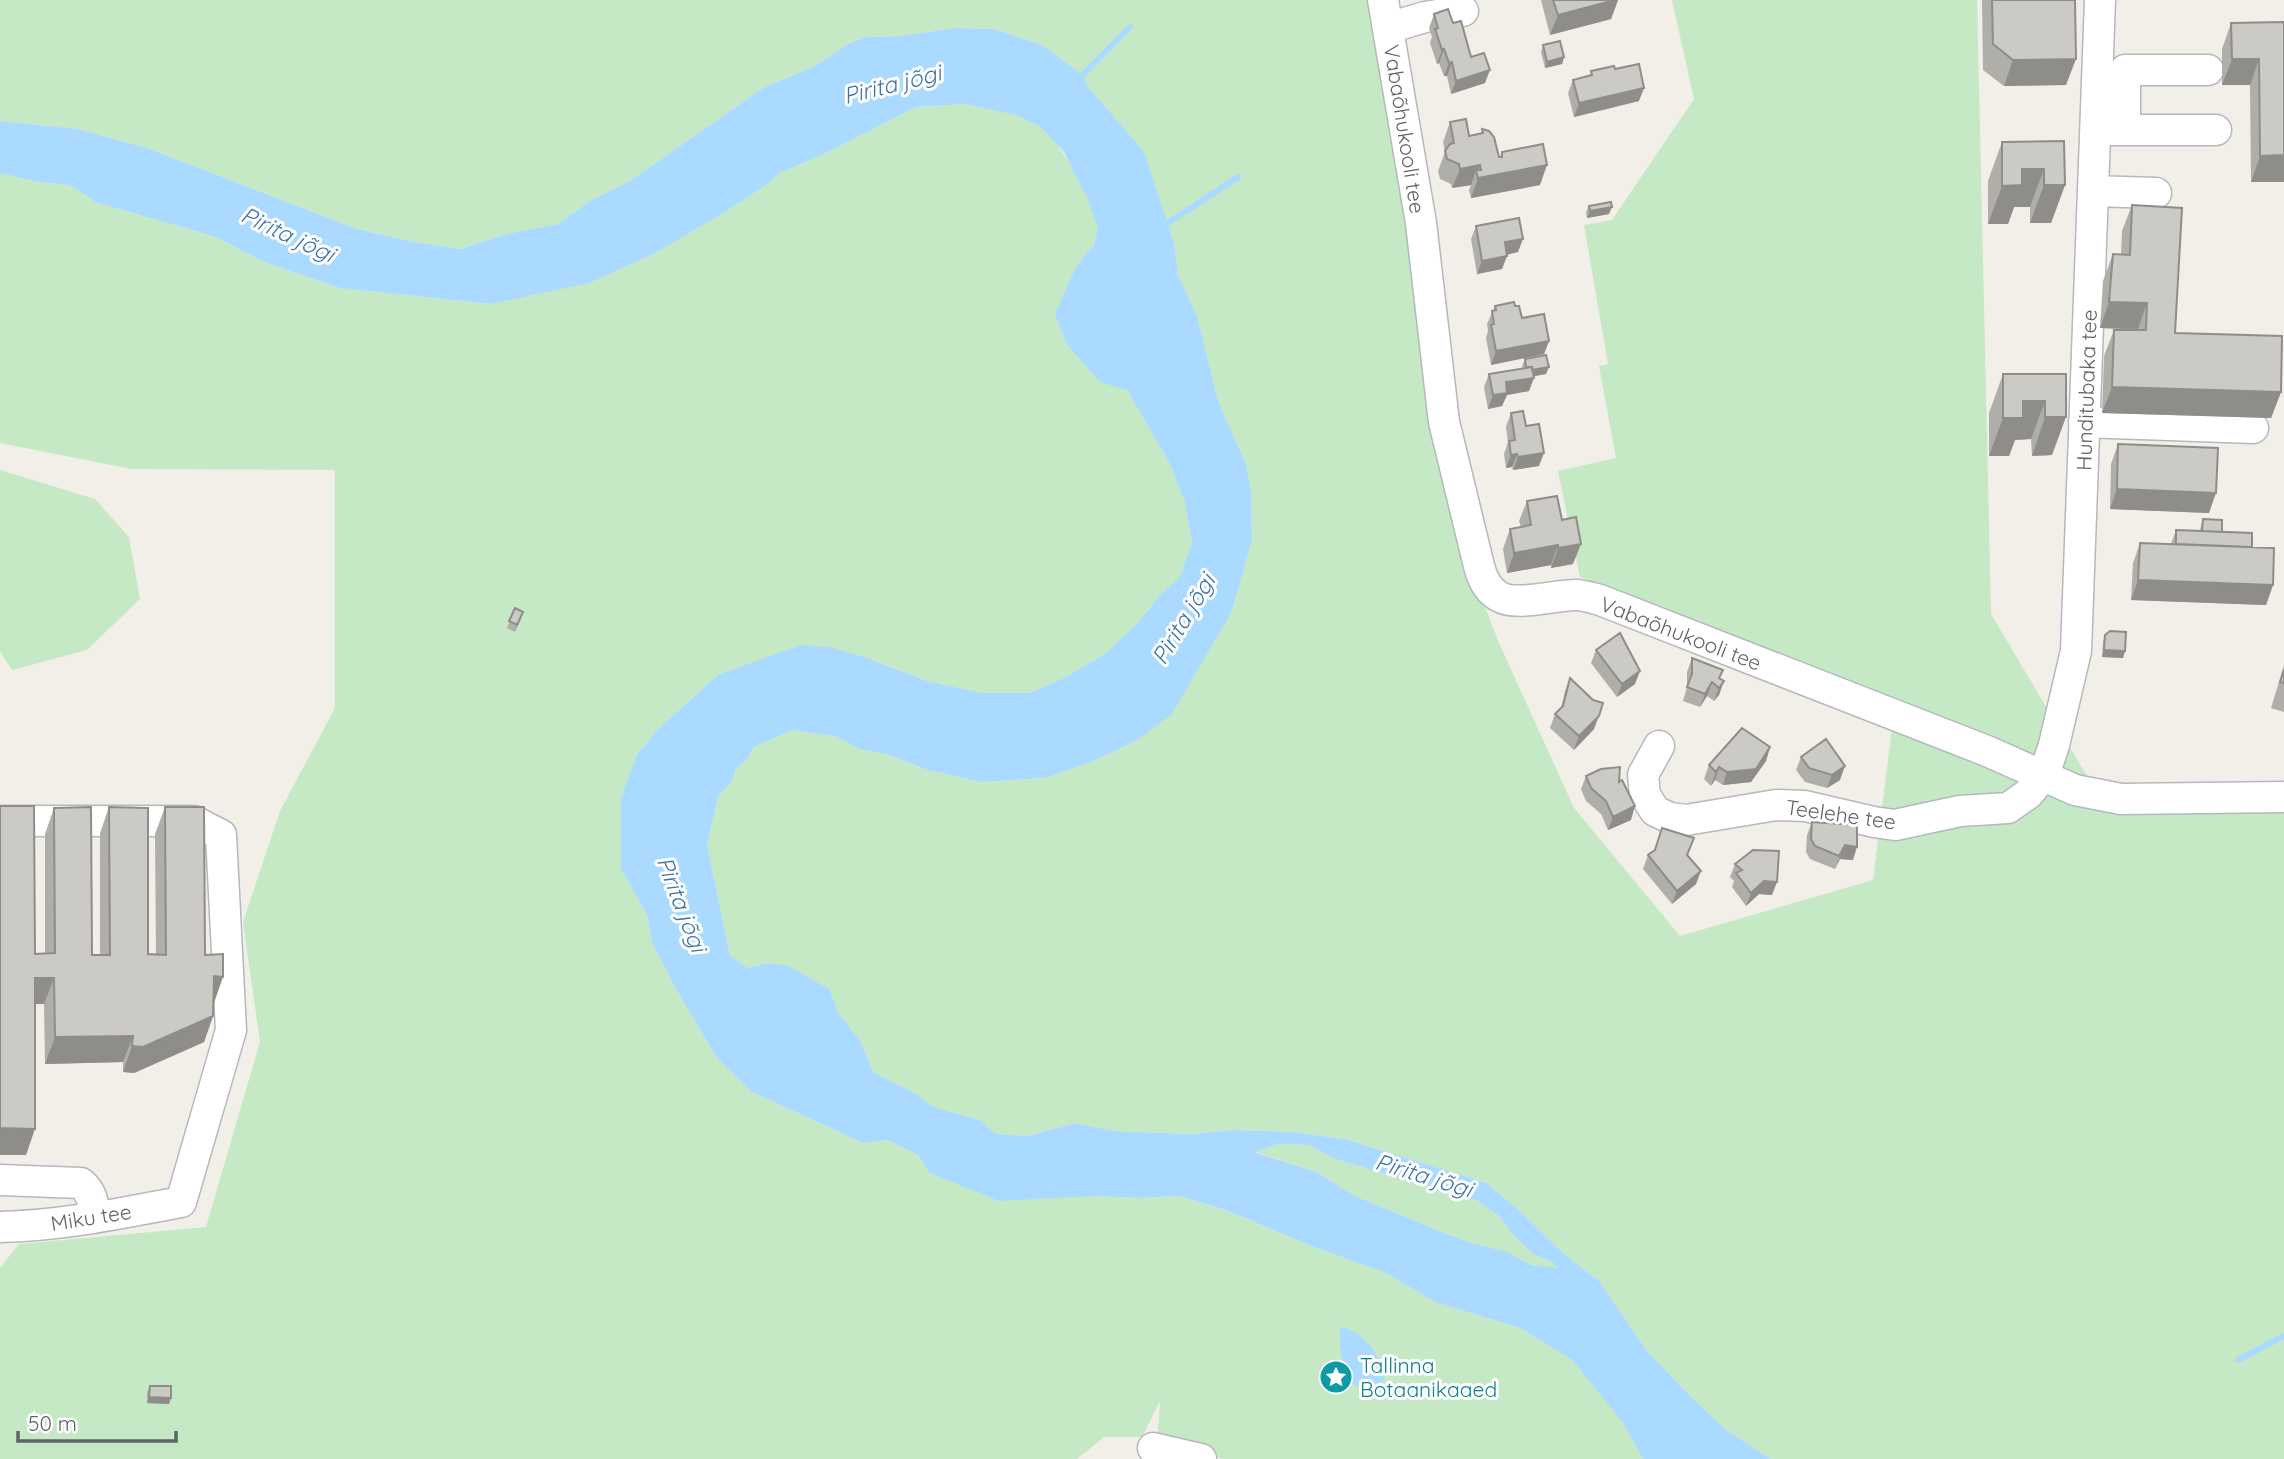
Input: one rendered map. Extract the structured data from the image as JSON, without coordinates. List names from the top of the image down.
{
  "streets": {
    "street": [
      "Vabaõhukooli tee",
      "Hunditubaka tee",
      "Teelehe tee",
      "Miku tee"
    ]
  },
  "crossings": [
    ["Vabaõhukooli tee", "Hunditubaka tee"],
    ["Vabaõhukooli tee", "Teelehe tee"],
    ["Hunditubaka tee", "Teelehe tee"]
  ],
  "water": ["Pirita jõgi"],
  "places": {
    "place": ["Tallinna Botaanikaaed"]
  },
  "scale_bar": "50 m"
}
